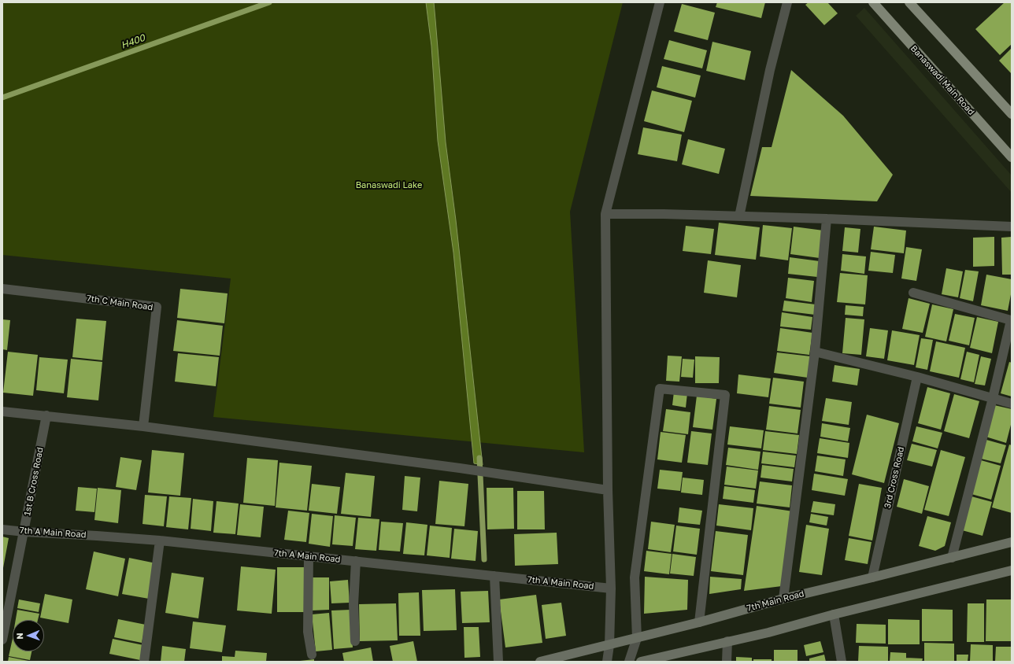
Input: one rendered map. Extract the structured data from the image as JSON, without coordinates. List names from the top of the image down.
{
  "streets": {
    "main road": ["Banaswadi Main Road", "7th Main Road"],
    "street": [
      "7th C Main Road",
      "3rd Cross Road",
      "1st B Cross Road",
      "7th A Main Road"
    ]
  },
  "crossings": [
    ["3rd Cross Road", "7th Main Road"],
    ["1st B Cross Road", "7th A Main Road"]
  ],
  "water": ["H400"],
  "parks": ["Banaswadi Lake"],
  "north": "left"
}
